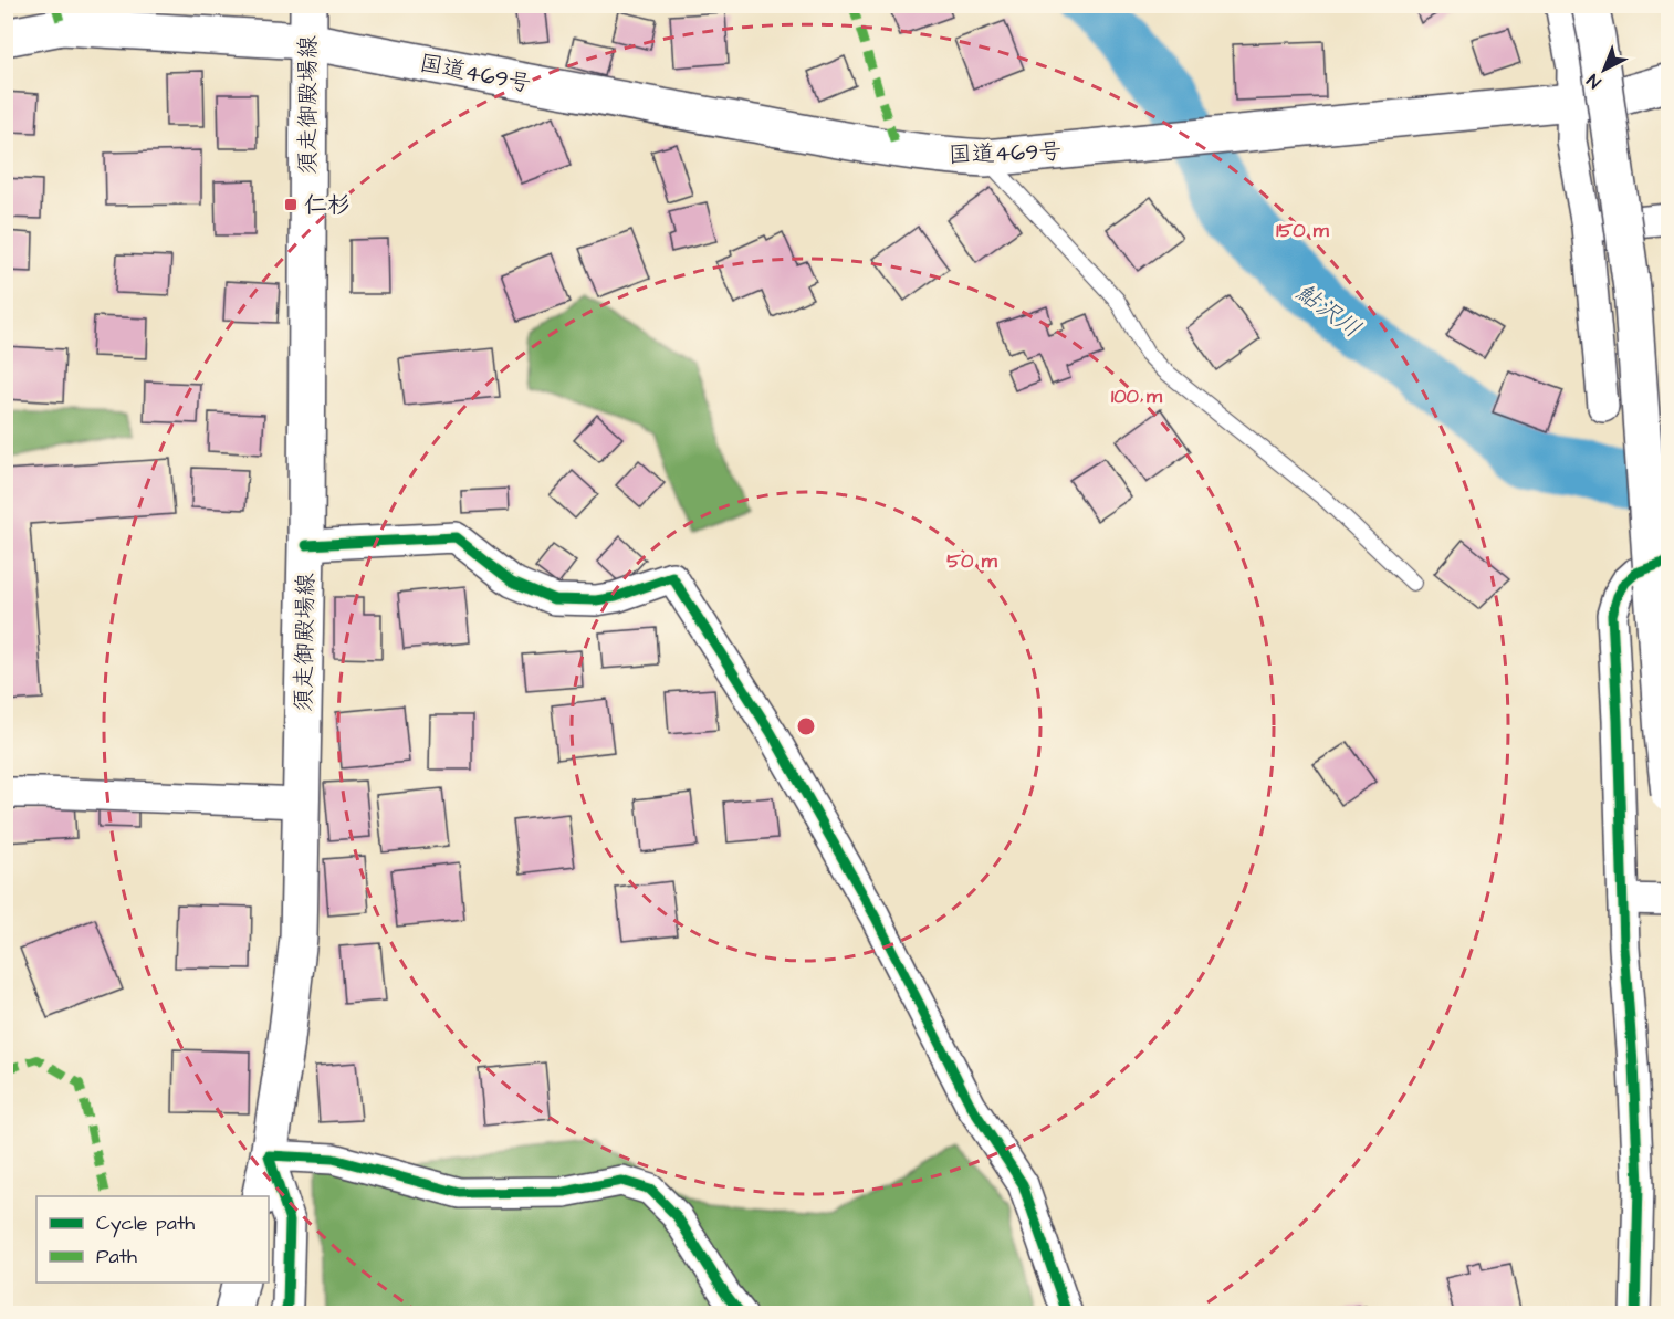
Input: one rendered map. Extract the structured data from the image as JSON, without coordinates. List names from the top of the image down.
{
  "streets": {
    "main road": ["国道469号", "須走御殿場線"]
  },
  "crossings": [
    ["国道469号", "須走御殿場線"]
  ],
  "water": ["鮎沢川"],
  "places": {
    "transit": ["仁杉"]
  },
  "legend": ["Cycle path", "Path"],
  "north": "bottom left",
  "rings": ["150 m", "100 m", "50 m"]
}
